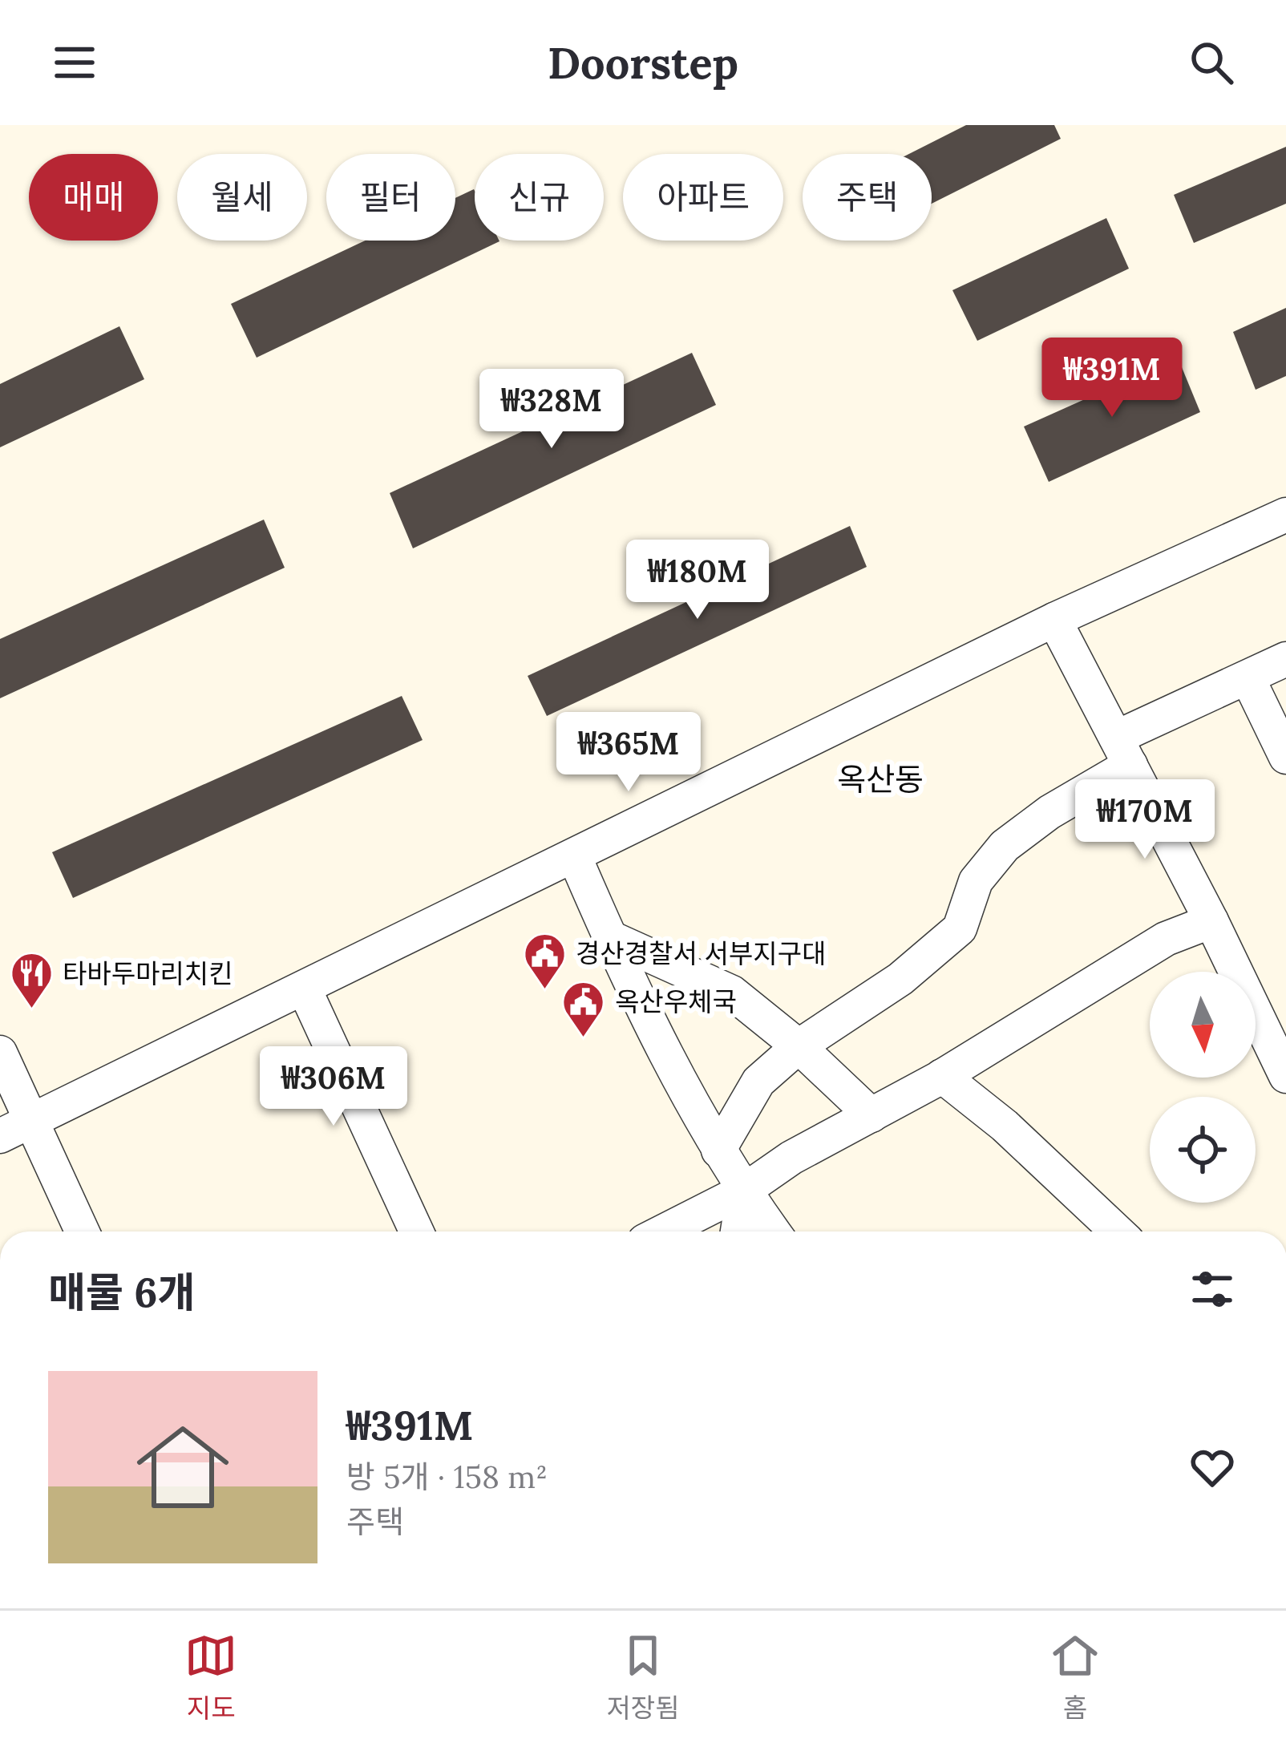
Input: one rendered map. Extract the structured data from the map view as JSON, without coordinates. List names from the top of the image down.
{
  "districts": ["옥산동"],
  "places": {
    "public building": ["경산경찰서 서부지구대", "옥산우체국"],
    "restaurant": ["타바두마리치킨"]
  },
  "north": "bottom",
  "page": {
    "header": "Doorstep",
    "chip": [
      "매매",
      "월세",
      "필터",
      "신규",
      "아파트",
      "주택"
    ],
    "price": [
      "₩391M",
      "₩328M",
      "₩180M",
      "₩365M",
      "₩170M",
      "₩306M"
    ],
    "heading": "매물 6개",
    "list": [
      {
        "name": "₩391M",
        "note": "방 5개 · 158 m² · 주택"
      }
    ],
    "tabs": ["지도", "저장됨", "홈"]
  }
}
